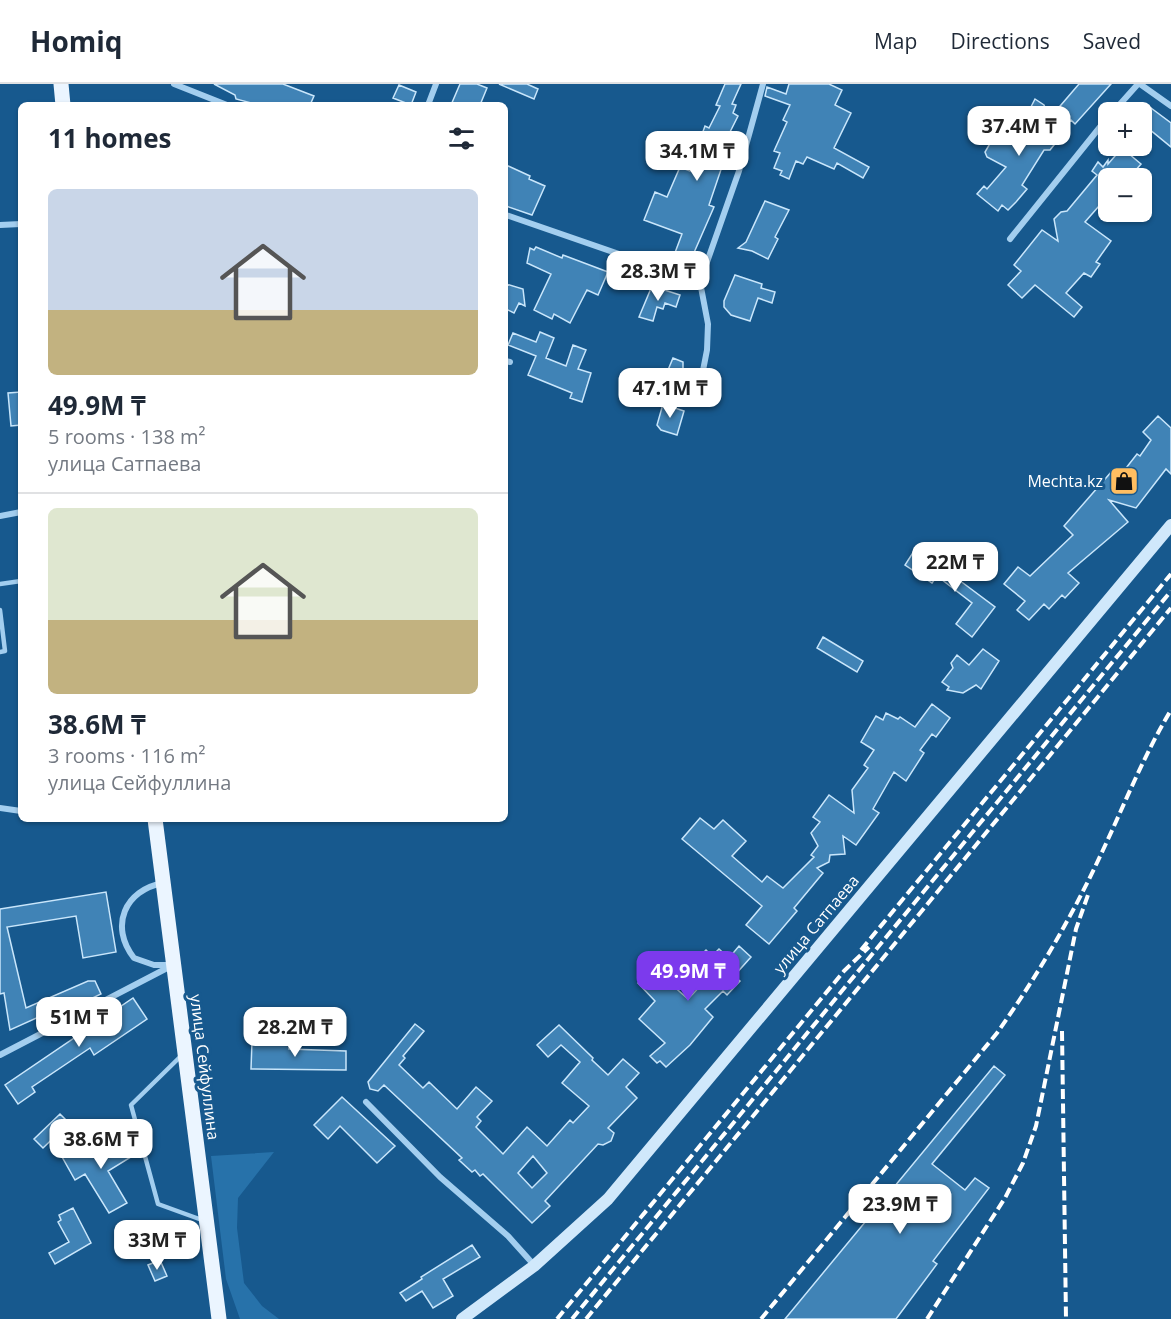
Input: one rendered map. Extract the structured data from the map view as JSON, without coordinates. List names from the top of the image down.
{
  "streets": {
    "main road": ["улица Сейфуллина"],
    "street": ["улица Сатпаева"]
  },
  "places": {
    "shop": ["Mechta.kz"]
  },
  "page": {
    "header": "Homiq",
    "nav": ["Map", "Directions", "Saved"],
    "map_buttons": ["+", "−"],
    "heading": "11 homes",
    "price": [
      "37.4M ₸",
      "34.1M ₸",
      "28.3M ₸",
      "47.1M ₸",
      "22M ₸",
      "49.9M ₸",
      "51M ₸",
      "28.2M ₸",
      "38.6M ₸",
      "23.9M ₸",
      "33M ₸"
    ],
    "list": [
      {
        "name": "49.9M ₸",
        "note": "5 rooms · 138 m² · улица Сатпаева"
      },
      {
        "name": "38.6M ₸",
        "note": "3 rooms · 116 m² · улица Сейфуллина"
      }
    ]
  }
}
